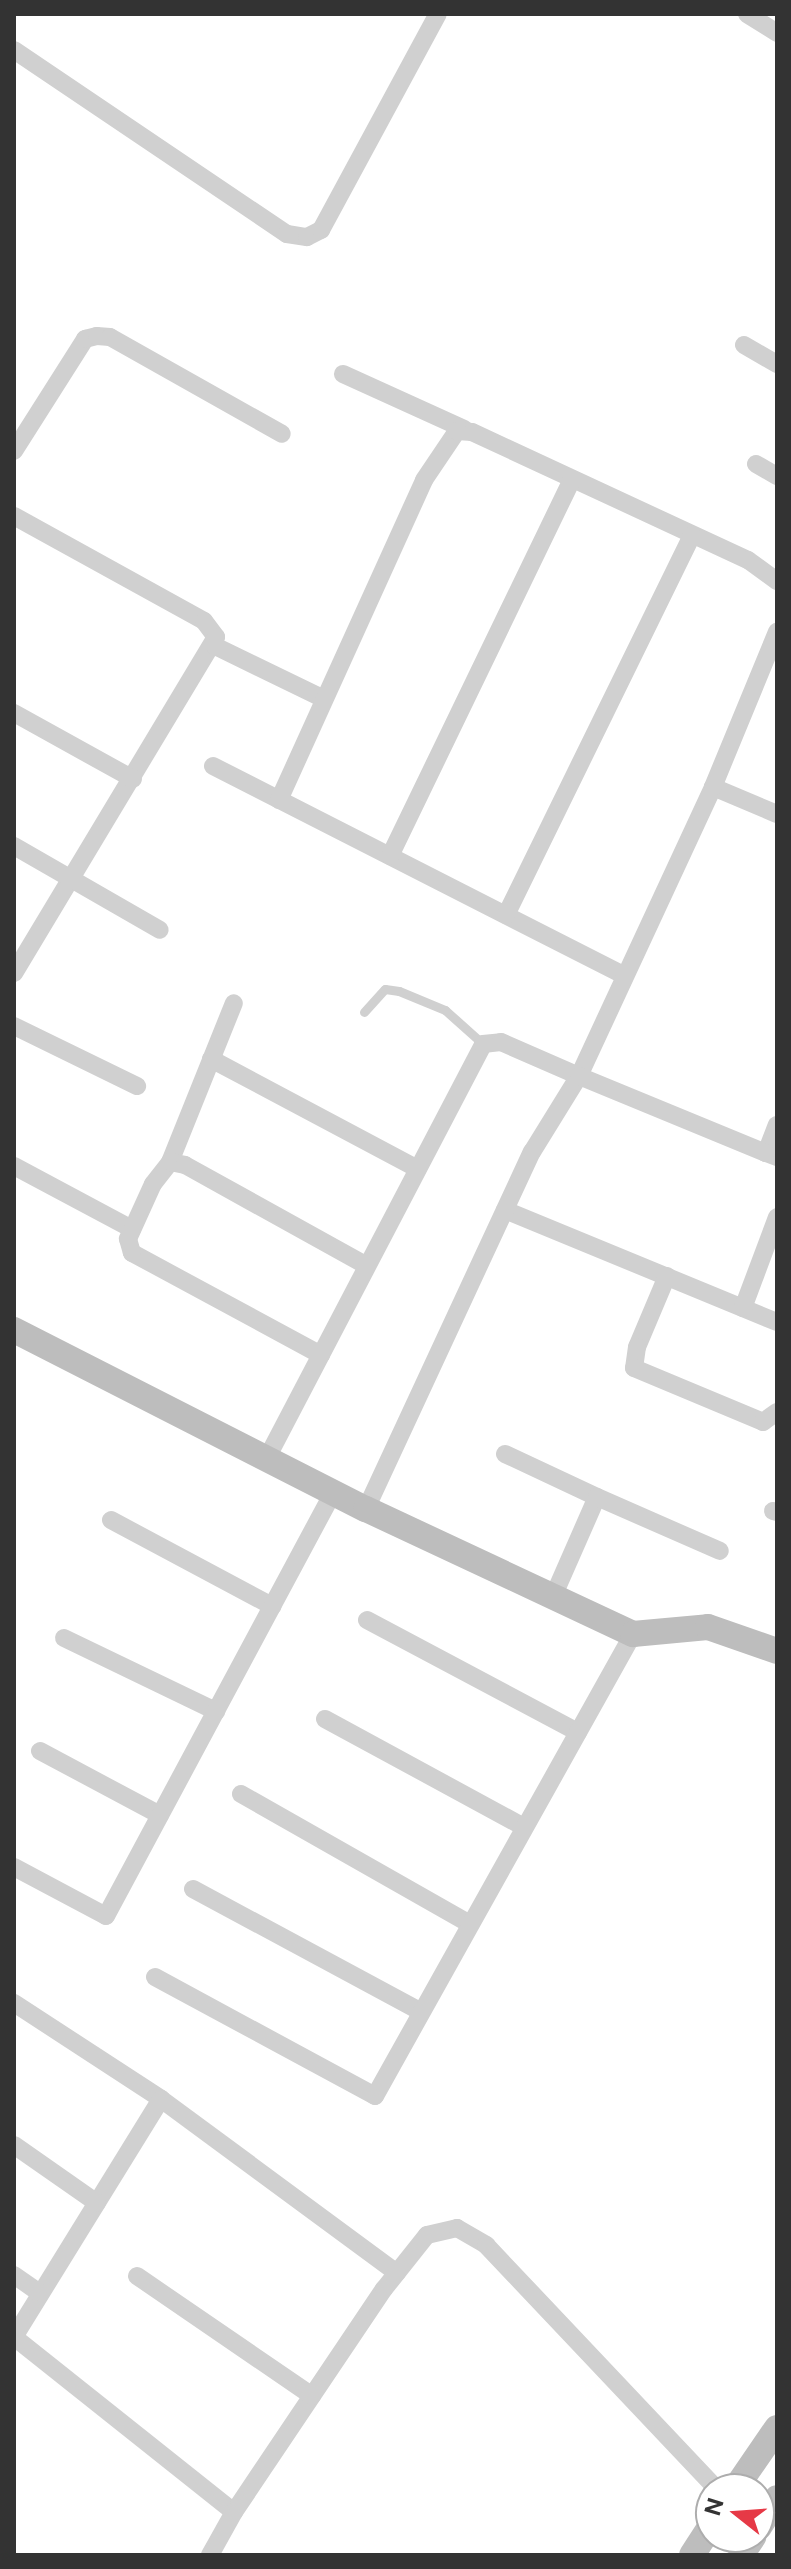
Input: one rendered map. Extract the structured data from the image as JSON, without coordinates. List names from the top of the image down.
{
  "north": "left"
}
